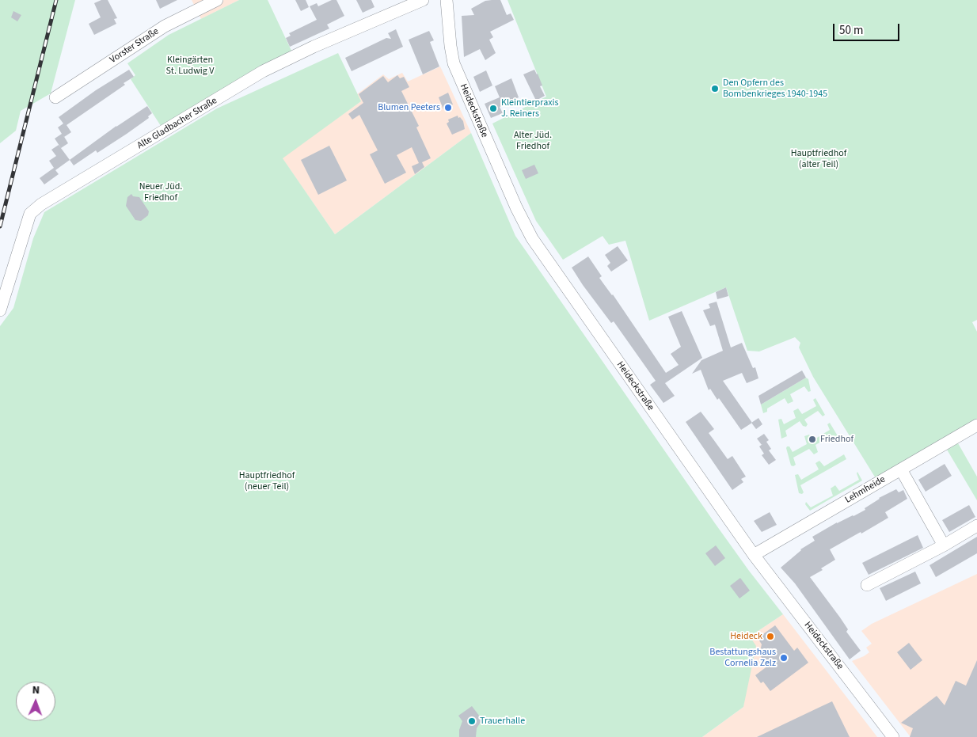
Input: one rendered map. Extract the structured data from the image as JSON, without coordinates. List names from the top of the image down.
{
  "streets": {
    "street": [
      "Vorster Straße",
      "Heideckstraße",
      "Alte Gladbacher Straße",
      "Lehmheide"
    ]
  },
  "crossings": [
    ["Heideckstraße", "Lehmheide"]
  ],
  "parks": [
    "Kleingärten St. Ludwig V",
    "Alter Jüd. Friedhof",
    "Hauptfriedhof (alter Teil)",
    "Neuer Jüd. Friedhof",
    "Hauptfriedhof (neuer Teil)"
  ],
  "places": [
    "Den Opfern des Bombenkrieges 1940-1945",
    "Blumen Peeters",
    "Kleintierpraxis J. Reiners",
    "Friedhof",
    "Heideck",
    "Bestattungshaus Cornelia Zelz",
    "Trauerhalle"
  ],
  "scale_bar": "50 m",
  "north": "top"
}
